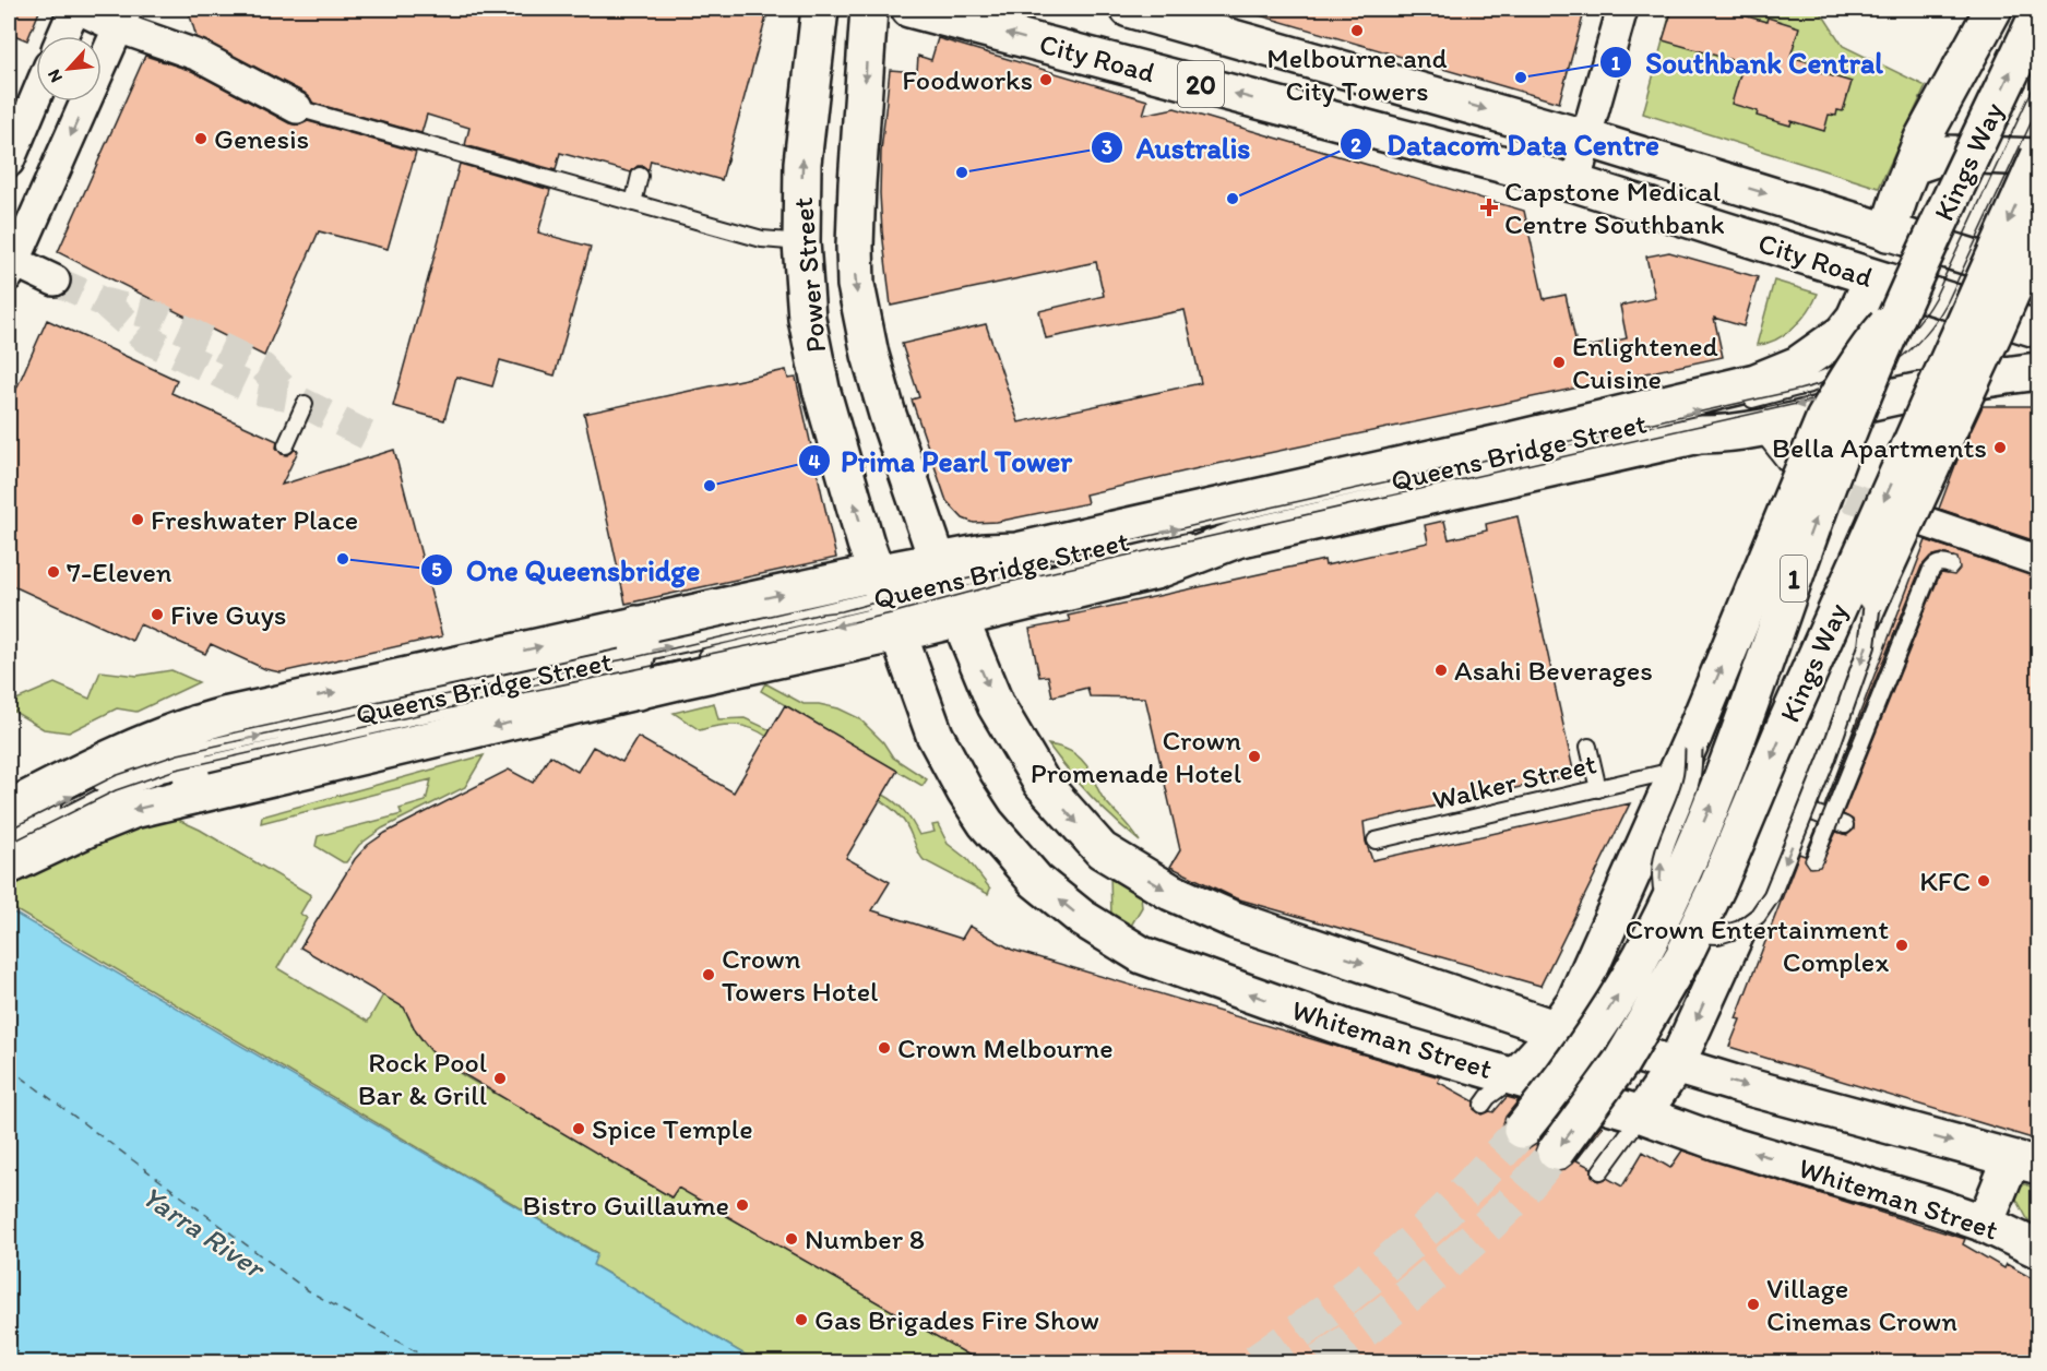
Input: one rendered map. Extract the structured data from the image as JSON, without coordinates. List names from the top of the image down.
{
  "streets": {
    "main road": [
      "City Road",
      "20",
      "Kings Way",
      "Power Street",
      "Queens Bridge Street",
      "1",
      "Whiteman Street"
    ],
    "lane": ["Walker Street"]
  },
  "crossings": [
    ["City Road", "Kings Way"],
    ["City Road", "Queens Bridge Street"],
    ["Kings Way", "Queens Bridge Street"],
    ["Kings Way", "Whiteman Street"],
    ["Power Street", "Queens Bridge Street"],
    ["Power Street", "Whiteman Street"],
    ["Queens Bridge Street", "Whiteman Street"]
  ],
  "water": ["Yarra River"],
  "places": {
    "other": [
      "Melbourne and City Towers",
      "Southbank Central",
      "Foodworks",
      "Genesis",
      "Australis",
      "Datacom Data Centre",
      "Enlightened Cuisine",
      "Bella Apartments",
      "Prima Pearl Tower",
      "Freshwater Place",
      "One Queensbridge",
      "7-Eleven",
      "Five Guys",
      "Asahi Beverages",
      "Crown Promenade Hotel",
      "KFC",
      "Crown Entertainment Complex",
      "Crown Towers Hotel",
      "Crown Melbourne",
      "Rock Pool Bar & Grill",
      "Spice Temple",
      "Bistro Guillaume",
      "Number 8",
      "Village Cinemas Crown",
      "Gas Brigades Fire Show"
    ],
    "health": ["Capstone Medical Centre Southbank"]
  },
  "north": "bottom left"
}
